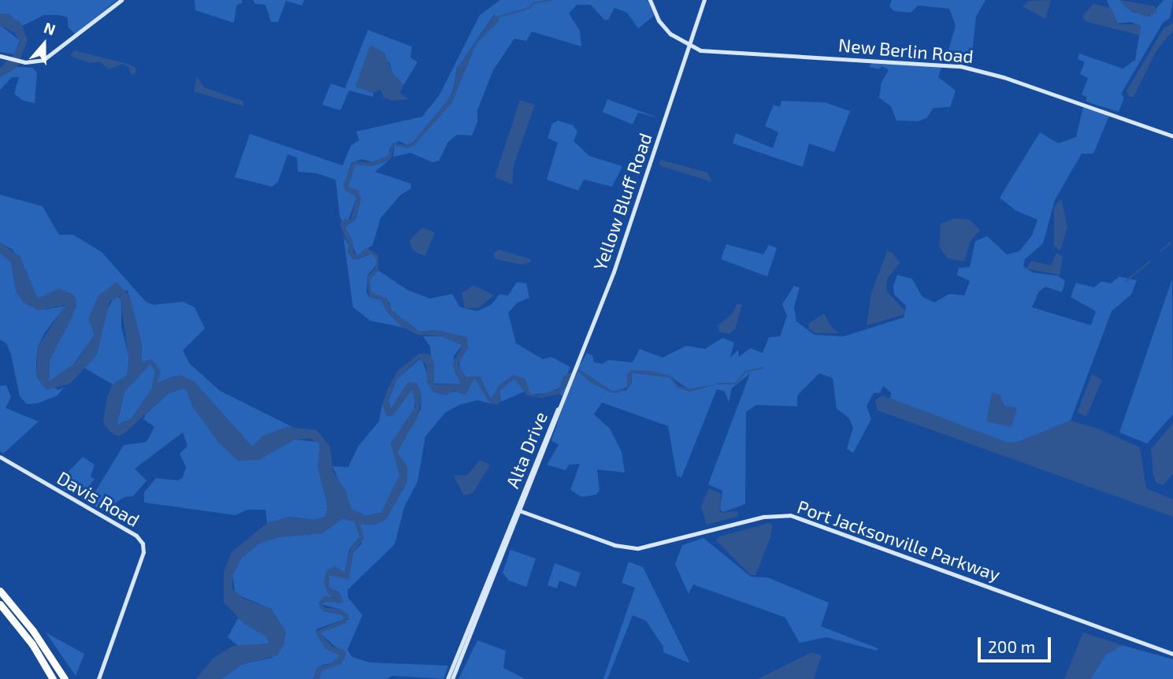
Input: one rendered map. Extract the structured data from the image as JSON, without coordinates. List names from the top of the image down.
{
  "streets": {
    "street": [
      "New Berlin Road",
      "Yellow Bluff Road",
      "Alta Drive",
      "Davis Road",
      "Port Jacksonville Parkway"
    ]
  },
  "crossings": [
    ["New Berlin Road", "Yellow Bluff Road"],
    ["Yellow Bluff Road", "Alta Drive"],
    ["Alta Drive", "Port Jacksonville Parkway"]
  ],
  "scale_bar": "200 m",
  "north": "top"
}
